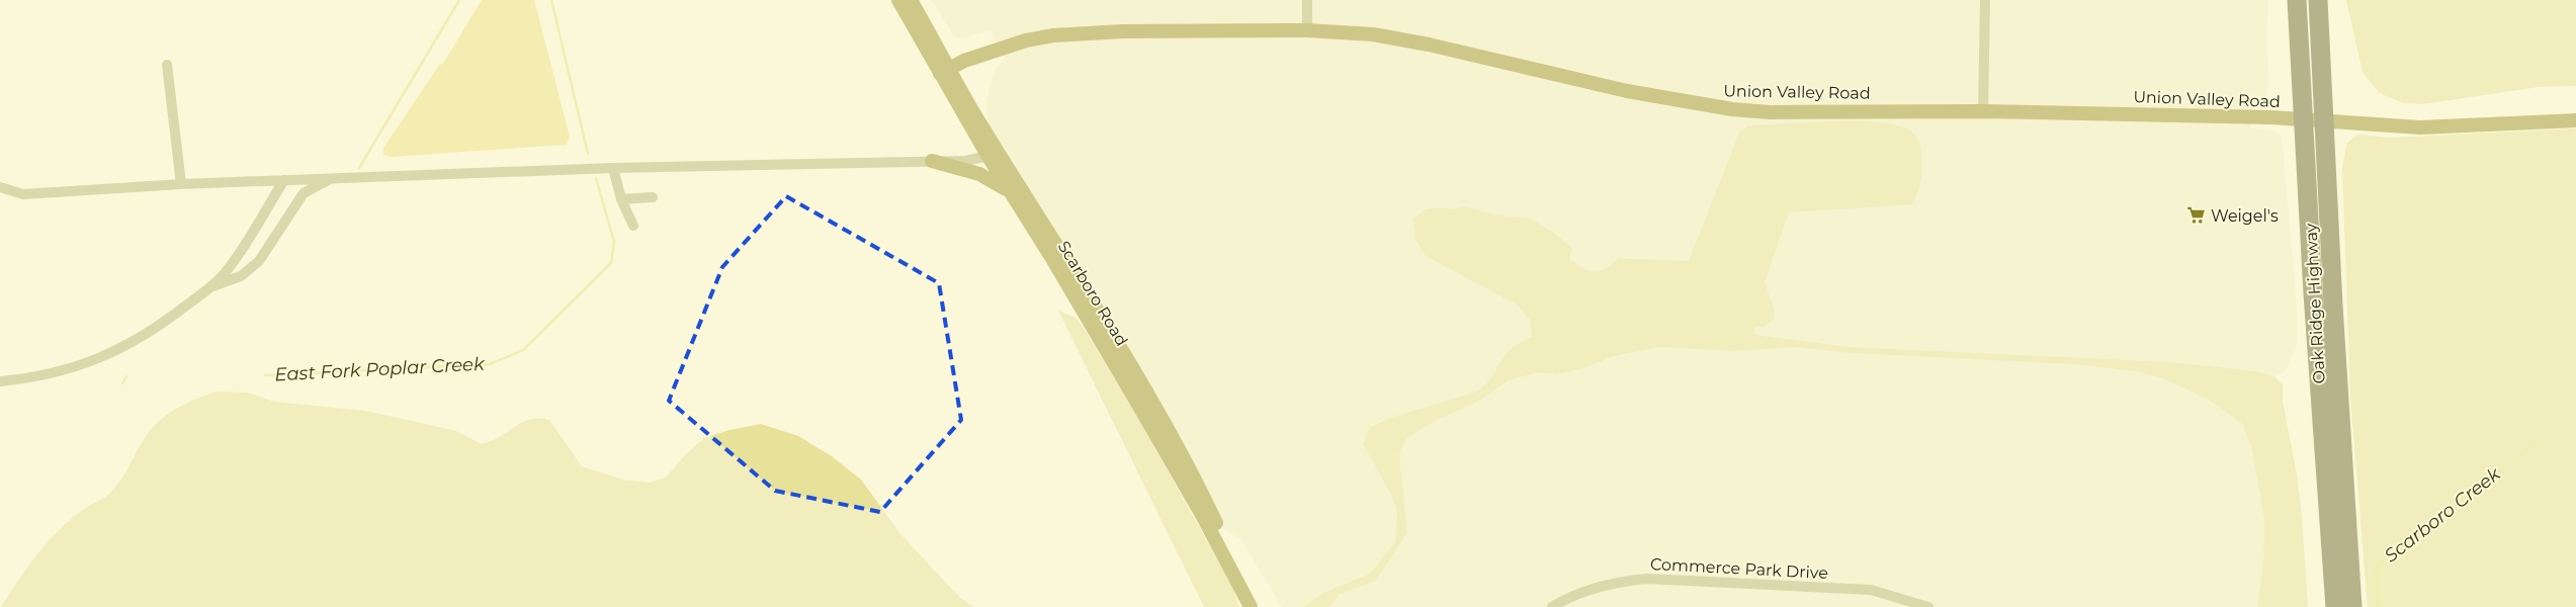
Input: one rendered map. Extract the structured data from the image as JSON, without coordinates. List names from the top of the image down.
{
  "streets": {
    "highway": ["Oak Ridge Highway"],
    "street": ["Union Valley Road", "Scarboro Road", "Commerce Park Drive"]
  },
  "crossings": [
    ["Union Valley Road", "Scarboro Road"],
    ["Union Valley Road", "Oak Ridge Highway"]
  ],
  "water": ["East Fork Poplar Creek", "Scarboro Creek"],
  "places": {
    "supermarket": ["Weigel's"]
  }
}
